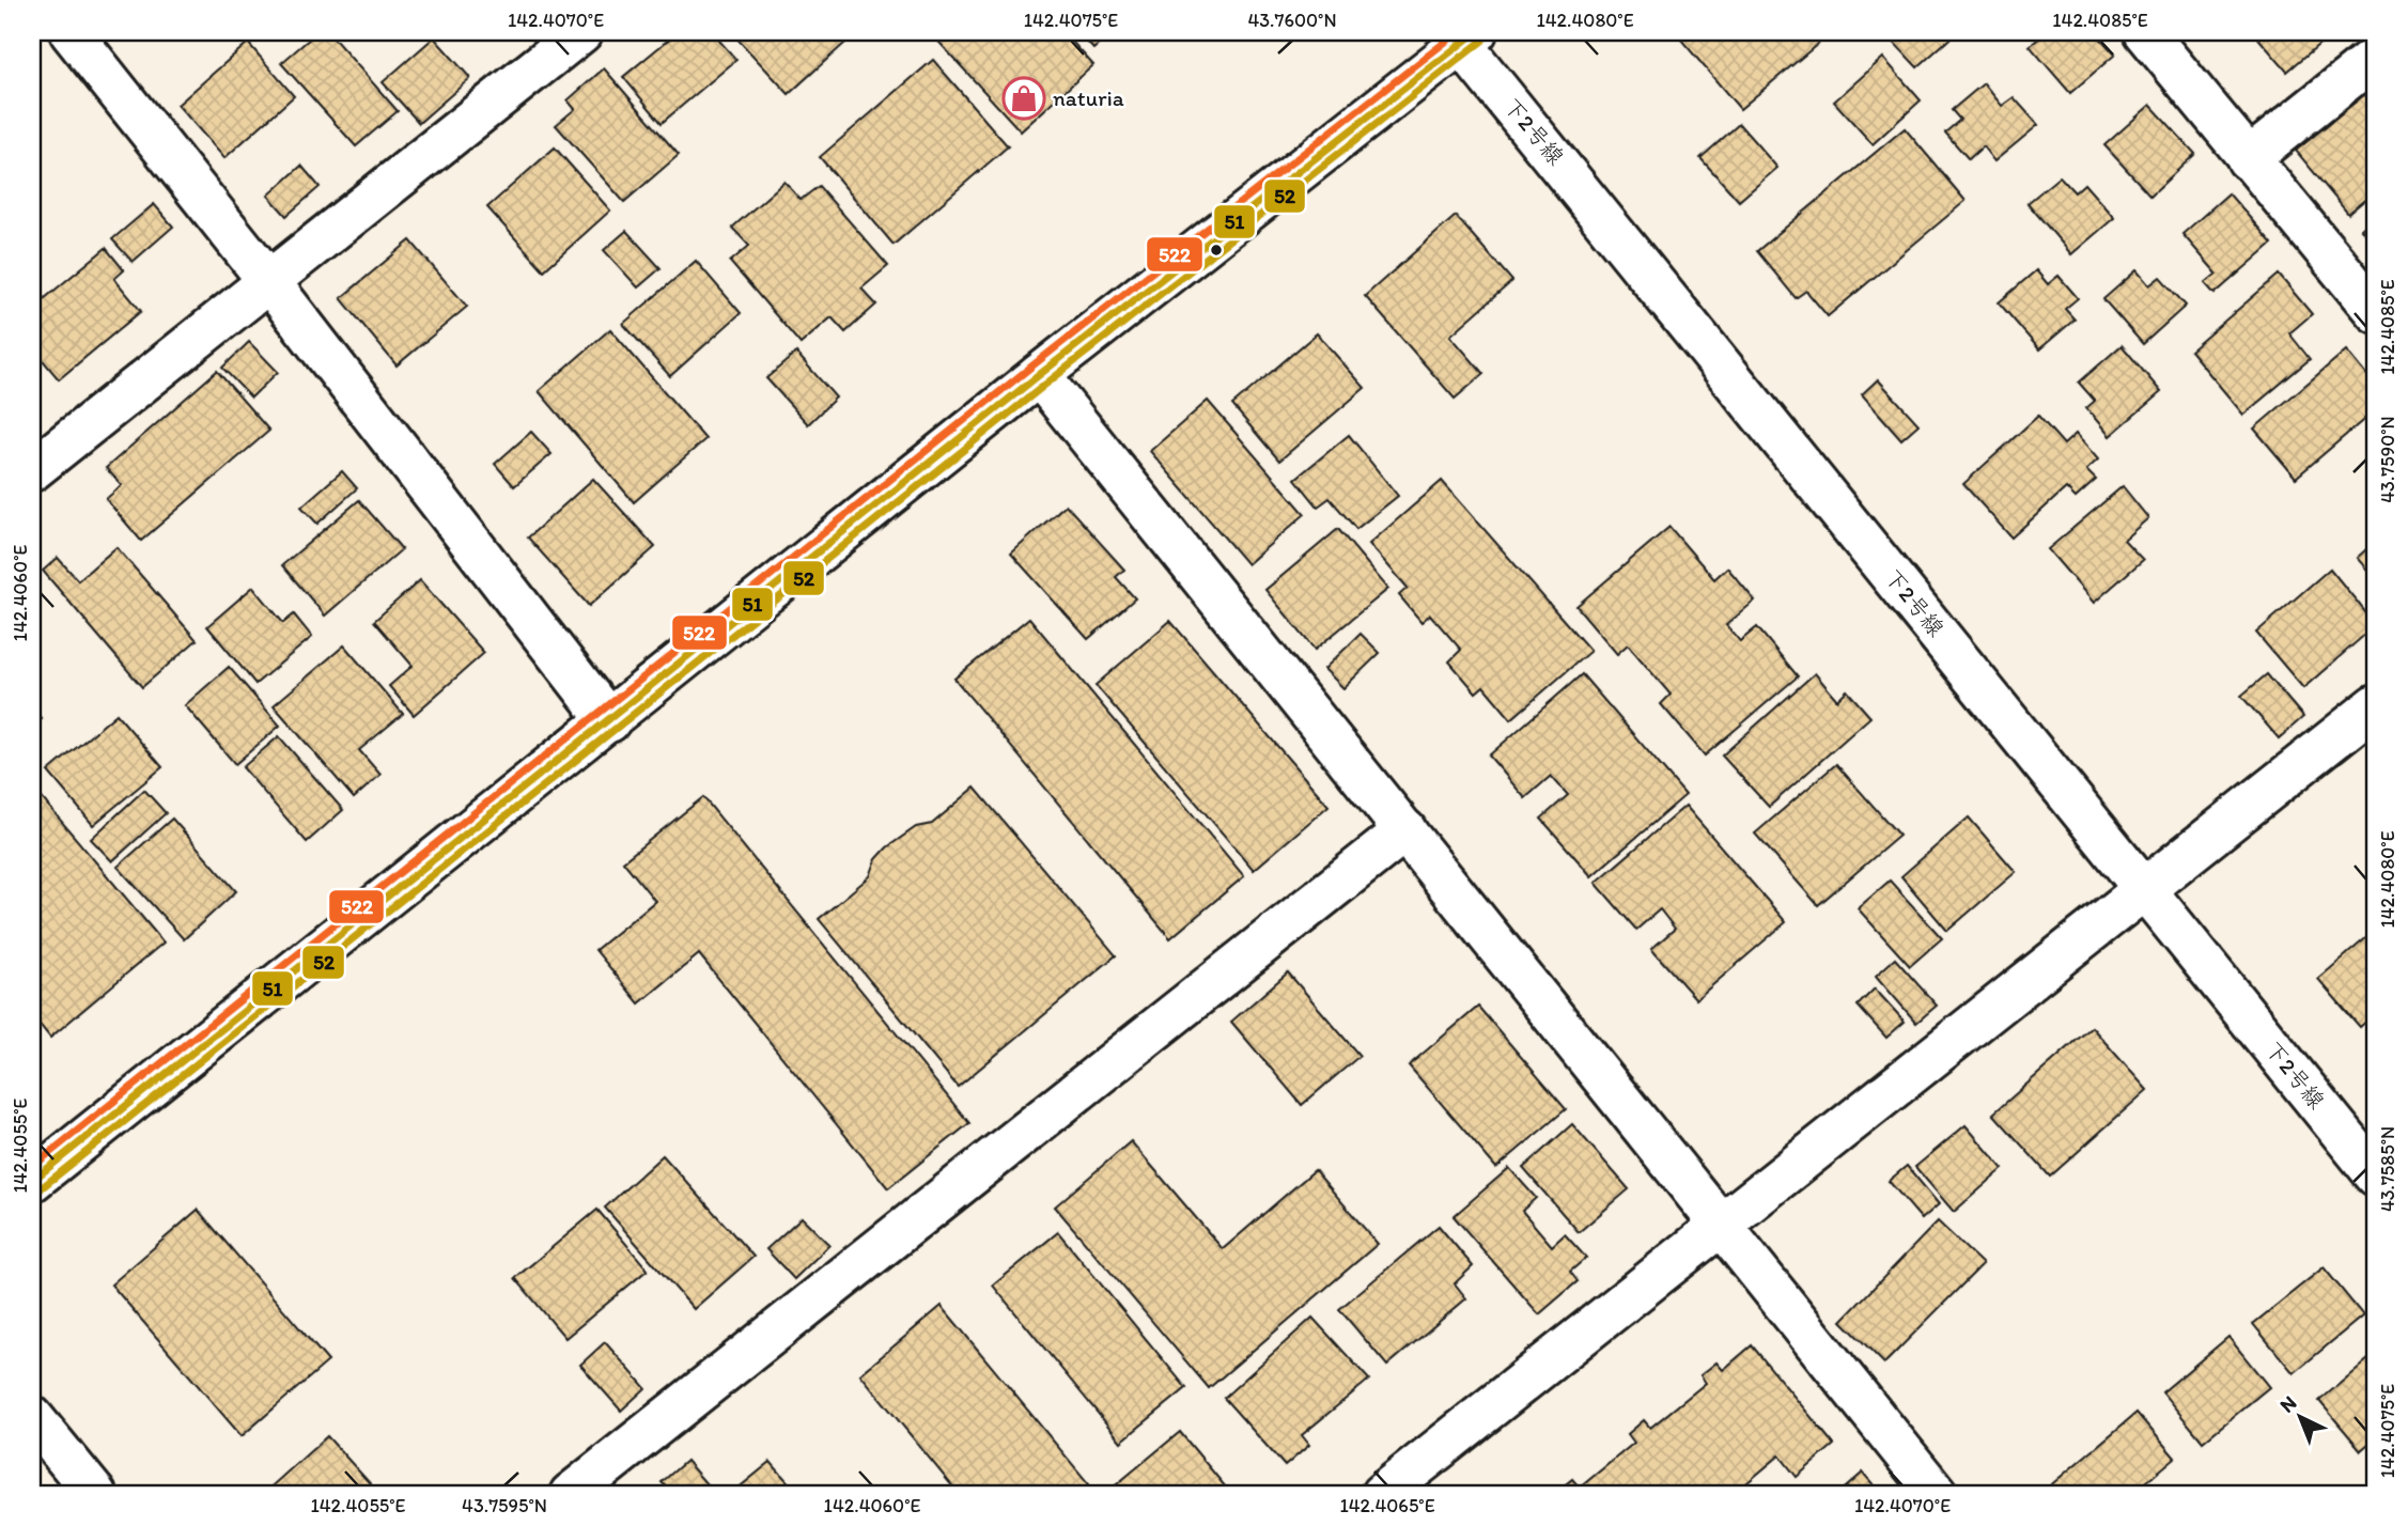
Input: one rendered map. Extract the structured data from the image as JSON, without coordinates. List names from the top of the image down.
{
  "streets": {
    "street": ["下2号線"]
  },
  "places": {
    "shop": ["naturia"]
  },
  "lines": ["transit line 51", "transit line 522", "transit line 52"],
  "north": "top left",
  "coordinates": [
    "142.4070°E",
    "142.4075°E",
    "43.7600°N",
    "142.4080°E",
    "142.4085°E",
    "43.7590°N",
    "142.4060°E",
    "142.4055°E",
    "43.7585°N",
    "43.7595°N",
    "142.4065°E"
  ]
}
